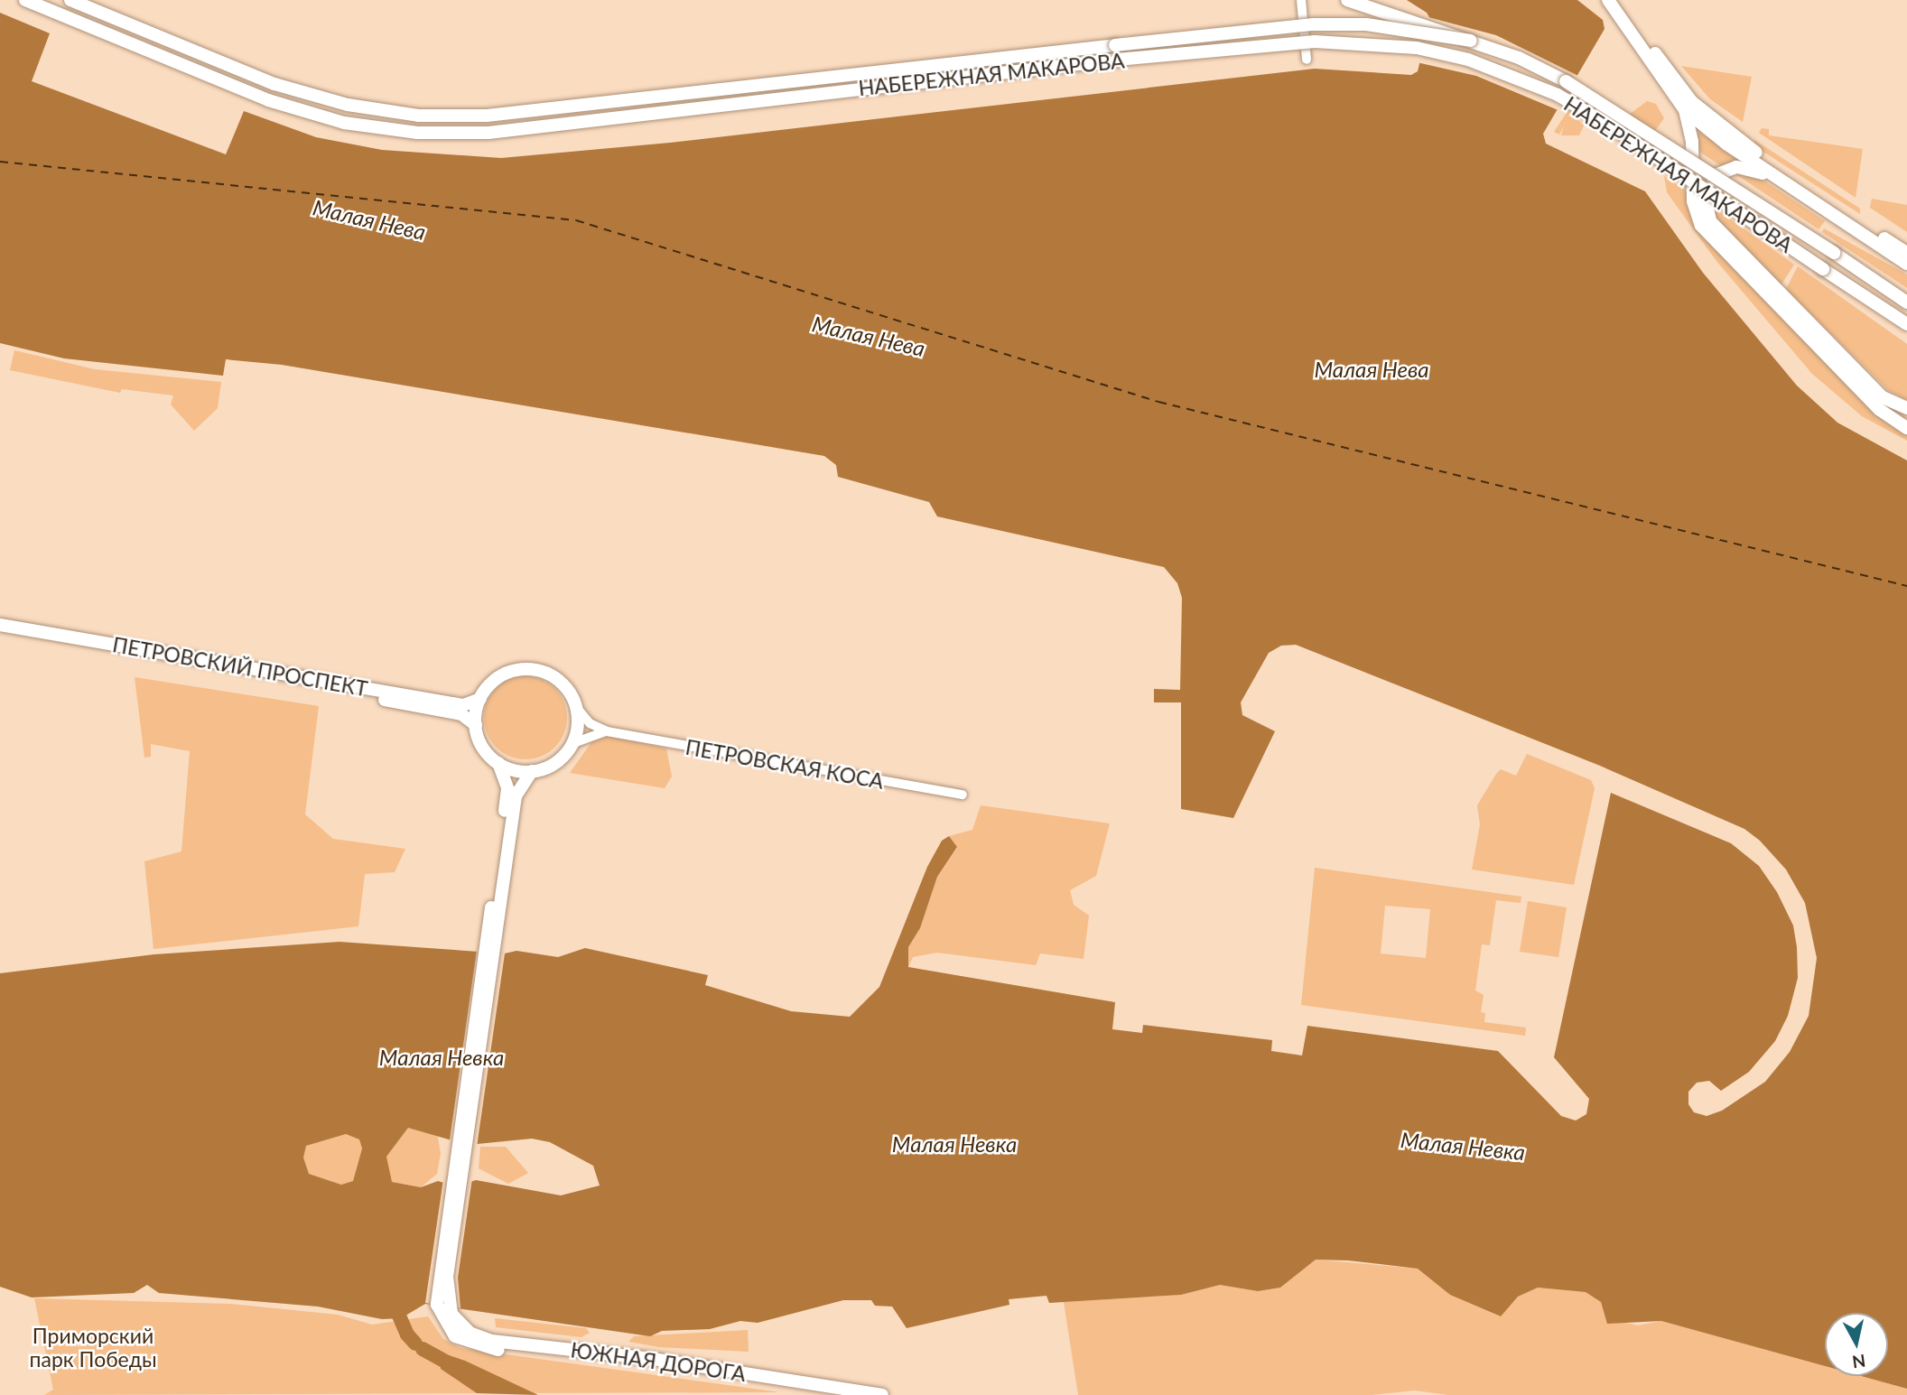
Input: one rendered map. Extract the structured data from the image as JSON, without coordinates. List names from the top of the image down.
{
  "streets": {
    "main road": ["НАБЕРЕЖНАЯ МАКАРОВА", "ПЕТРОВСКИЙ ПРОСПЕКТ", "ЮЖНАЯ ДОРОГА"],
    "street": ["ПЕТРОВСКАЯ КОСА"]
  },
  "crossings": [
    ["ПЕТРОВСКИЙ ПРОСПЕКТ", "ПЕТРОВСКАЯ КОСА"]
  ],
  "water": ["Малая Нева", "Малая Невка"],
  "parks": ["Приморский парк Победы"],
  "north": "bottom"
}
